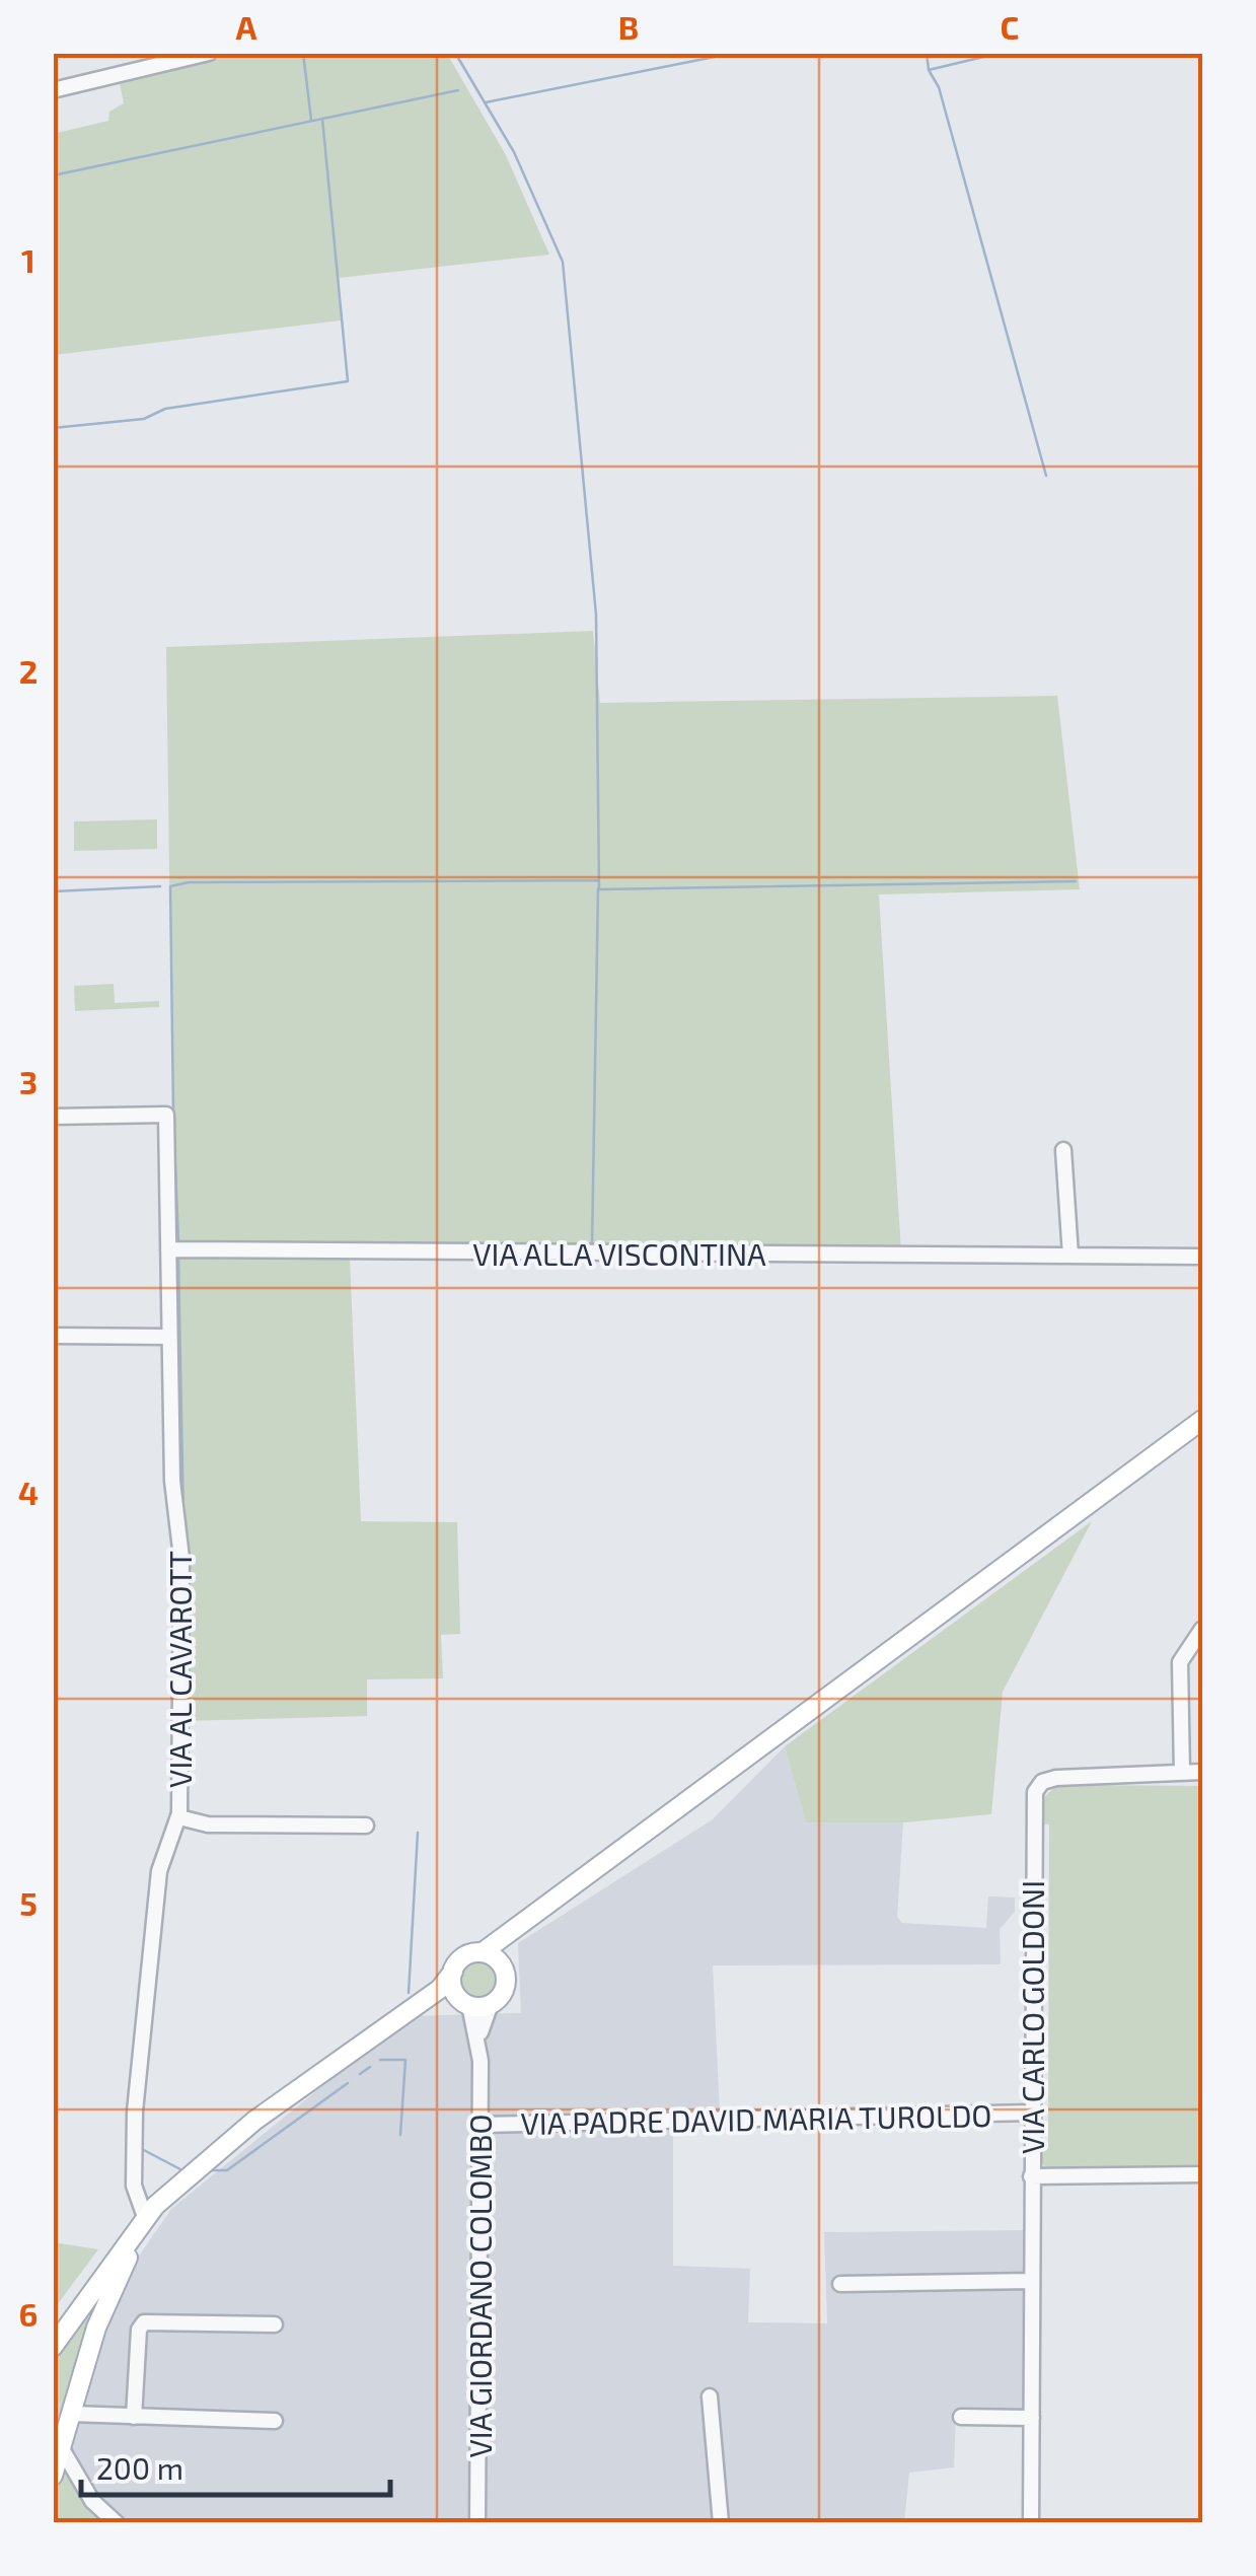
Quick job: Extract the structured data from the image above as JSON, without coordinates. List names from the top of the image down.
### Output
{
  "streets": {
    "street": [
      "VIA ALLA VISCONTINA",
      "VIA AL CAVAROTT",
      "VIA CARLO GOLDONI",
      "VIA PADRE DAVID MARIA TUROLDO",
      "VIA GIORDANO COLOMBO"
    ]
  },
  "crossings": [
    ["VIA ALLA VISCONTINA", "VIA AL CAVAROTT"],
    ["VIA CARLO GOLDONI", "VIA PADRE DAVID MARIA TUROLDO"],
    ["VIA PADRE DAVID MARIA TUROLDO", "VIA GIORDANO COLOMBO"]
  ],
  "scale_bar": "200 m",
  "grid": {
    "columns": ["A", "B", "C"],
    "rows": [
      "1",
      "2",
      "3",
      "4",
      "5",
      "6"
    ]
  }
}
